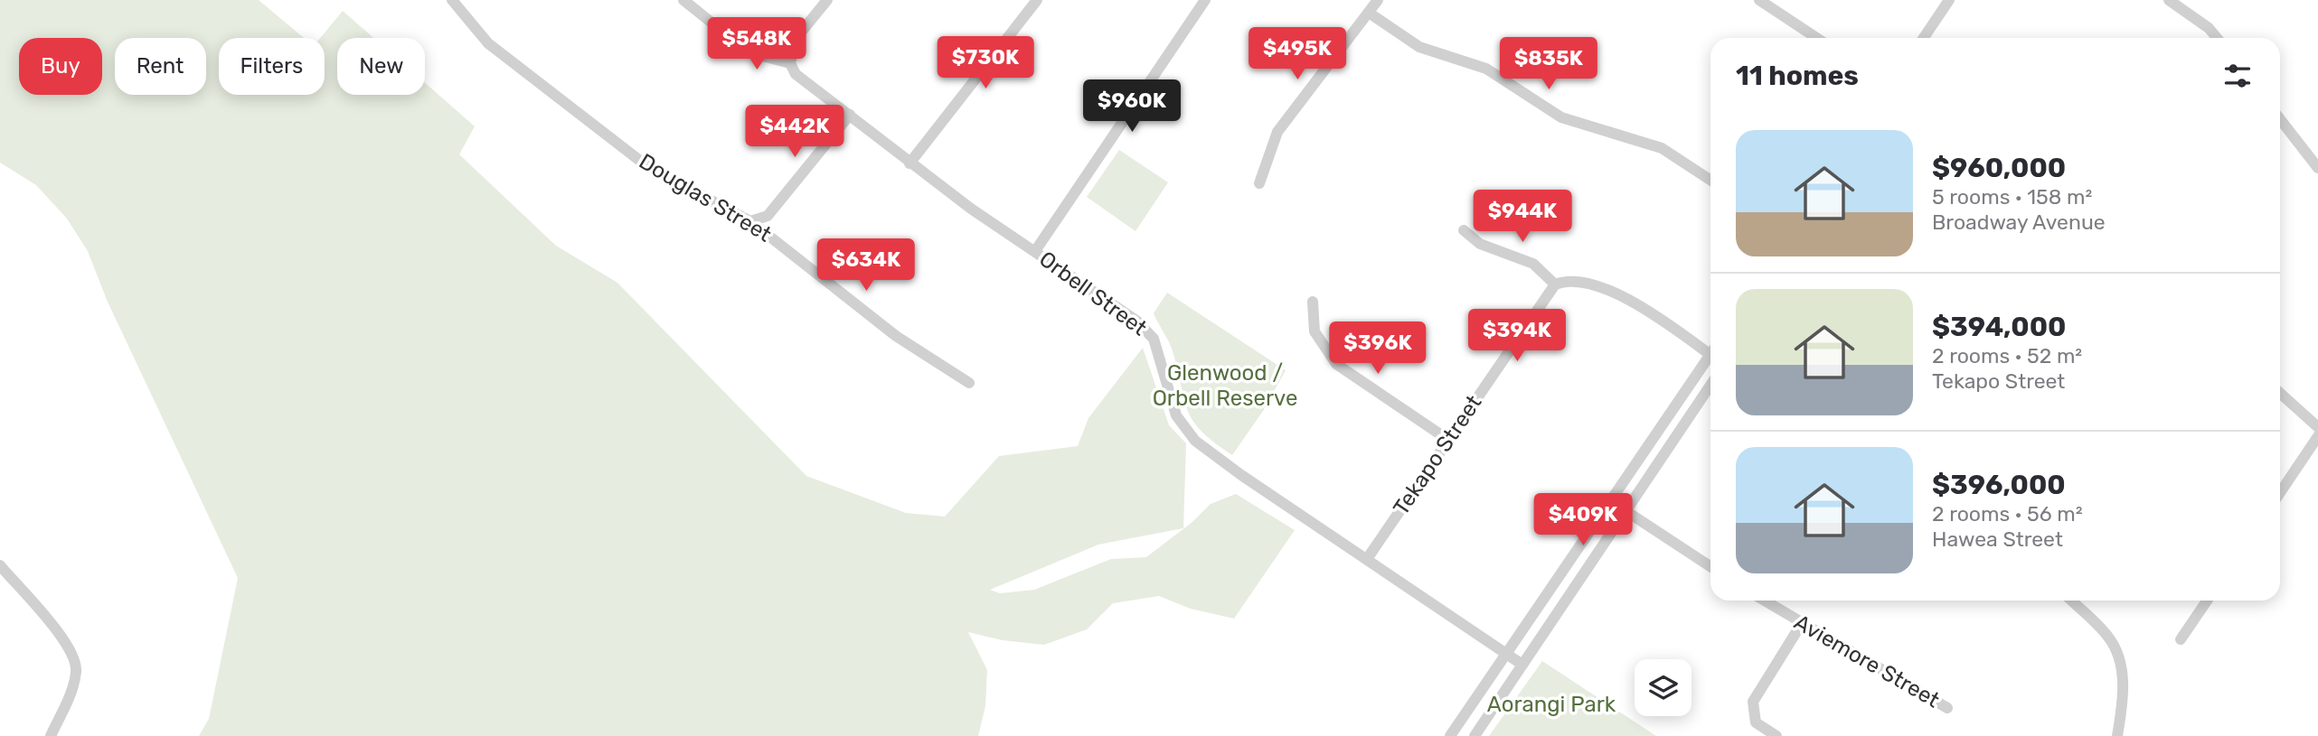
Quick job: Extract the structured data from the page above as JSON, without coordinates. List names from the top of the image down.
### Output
{
  "streets": {
    "street": [
      "Douglas Street",
      "Orbell Street",
      "Tekapo Street",
      "Aviemore Street"
    ]
  },
  "crossings": [
    ["Orbell Street", "Tekapo Street"]
  ],
  "parks": ["Glenwood / Orbell Reserve", "Aorangi Park"],
  "page": {
    "price": [
      "$548K",
      "$495K",
      "$730K",
      "$835K",
      "$960K",
      "$442K",
      "$944K",
      "$634K",
      "$394K",
      "$396K",
      "$409K"
    ],
    "chip": [
      "Buy",
      "Rent",
      "Filters",
      "New"
    ],
    "heading": "11 homes",
    "list": [
      {
        "name": "$960,000",
        "note": "5 rooms · 158 m² · Broadway Avenue"
      },
      {
        "name": "$394,000",
        "note": "2 rooms · 52 m² · Tekapo Street"
      },
      {
        "name": "$396,000",
        "note": "2 rooms · 56 m² · Hawea Street"
      }
    ]
  }
}
